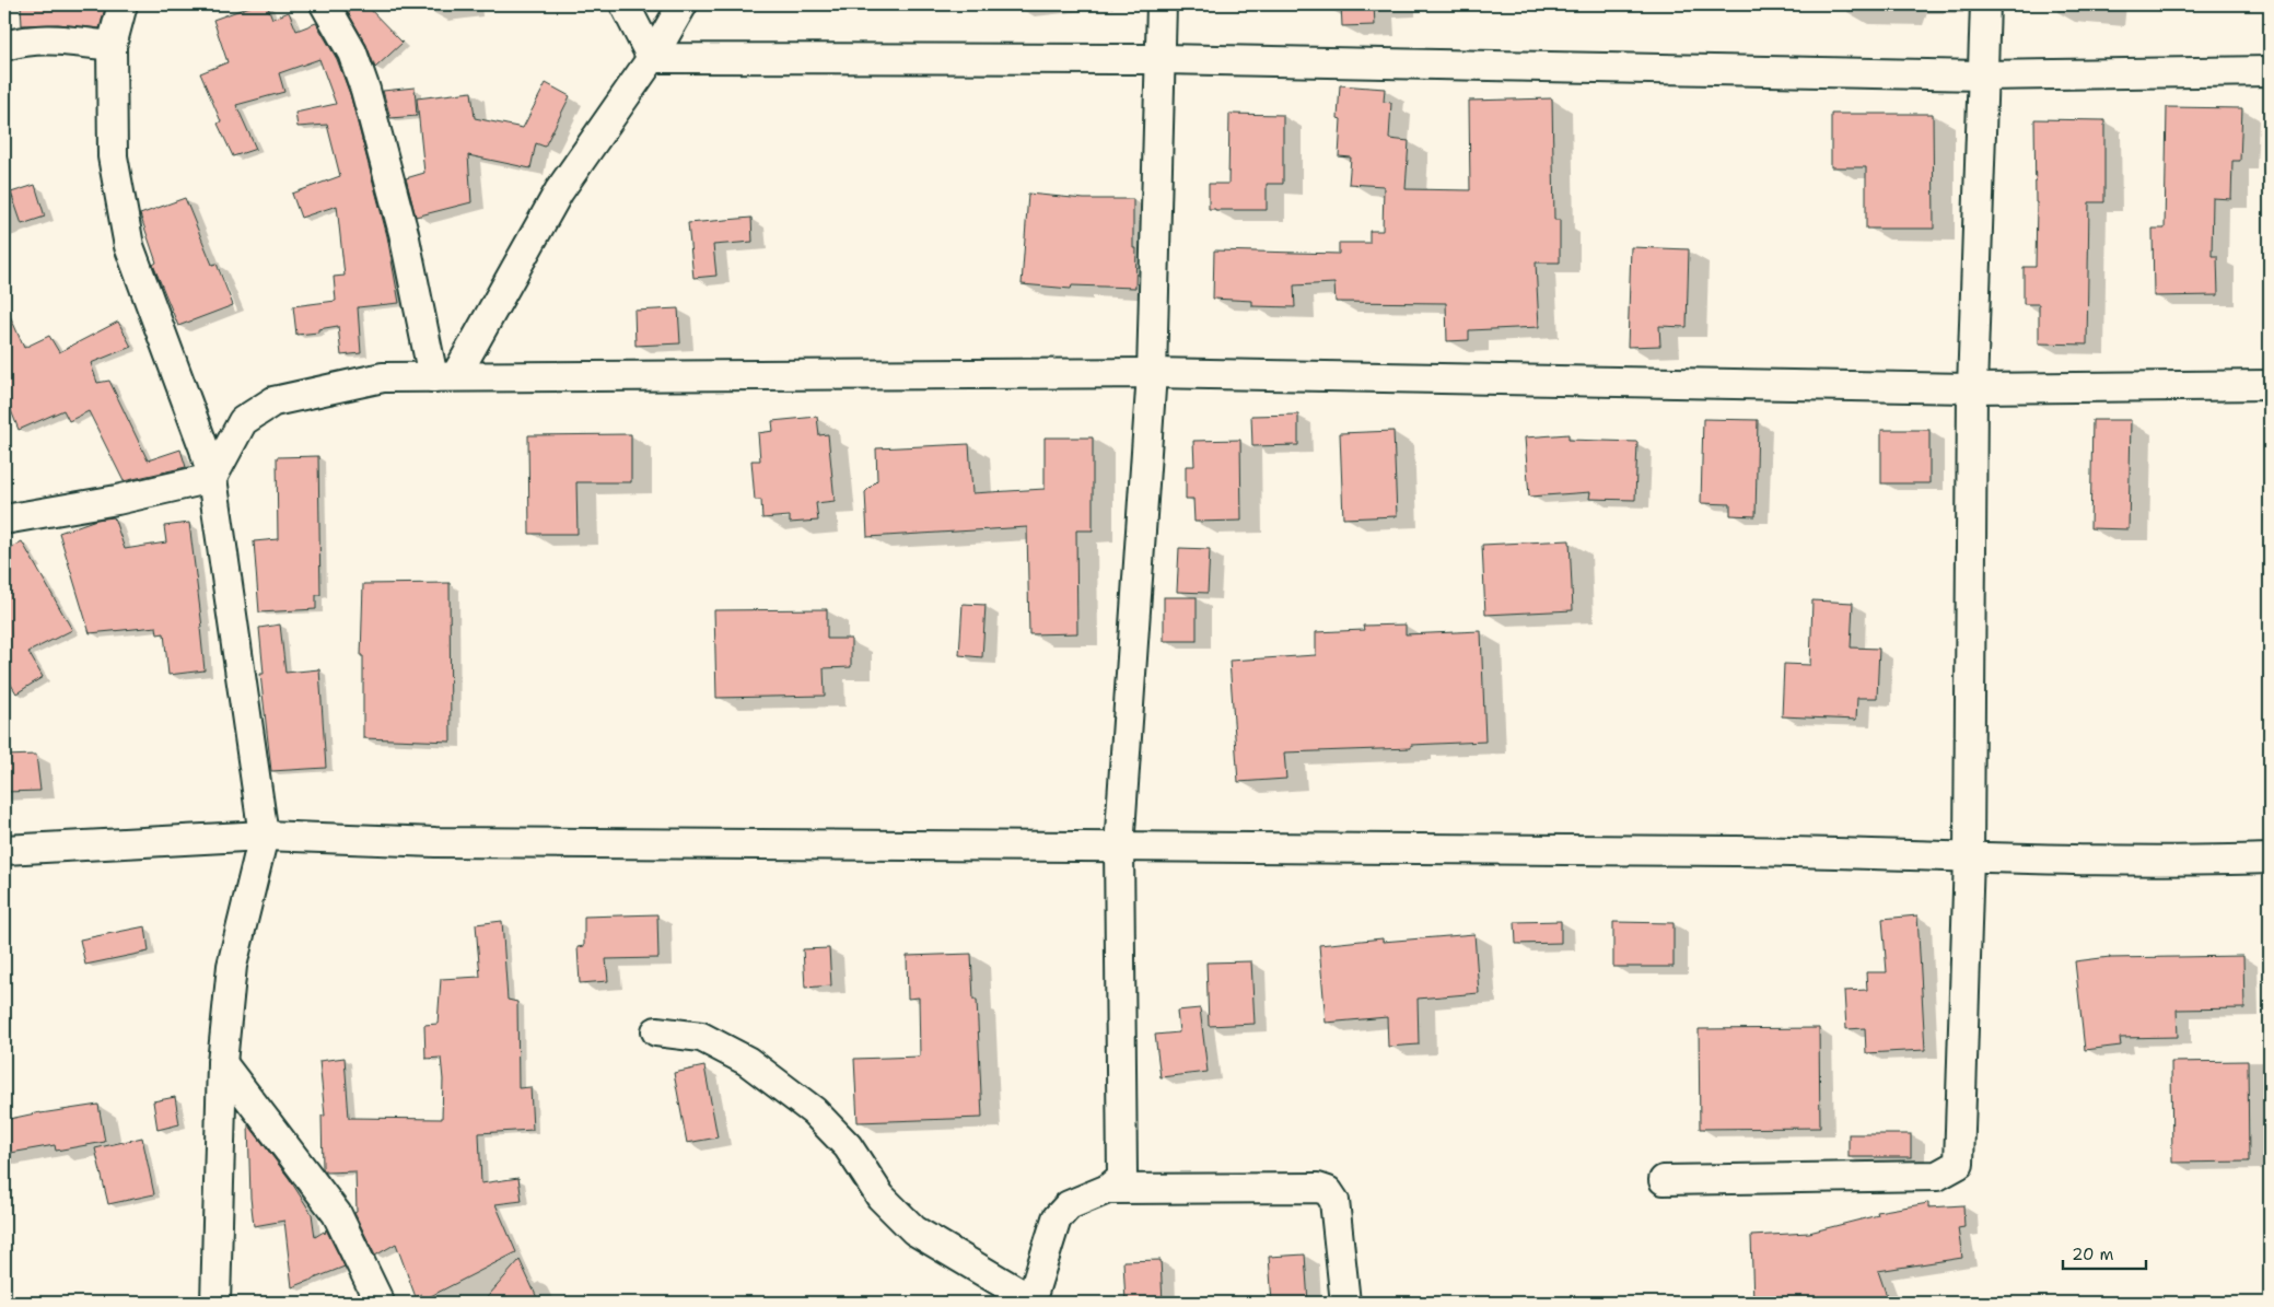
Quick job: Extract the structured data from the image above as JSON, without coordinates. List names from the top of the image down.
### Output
{
  "scale_bar": "20 m"
}
